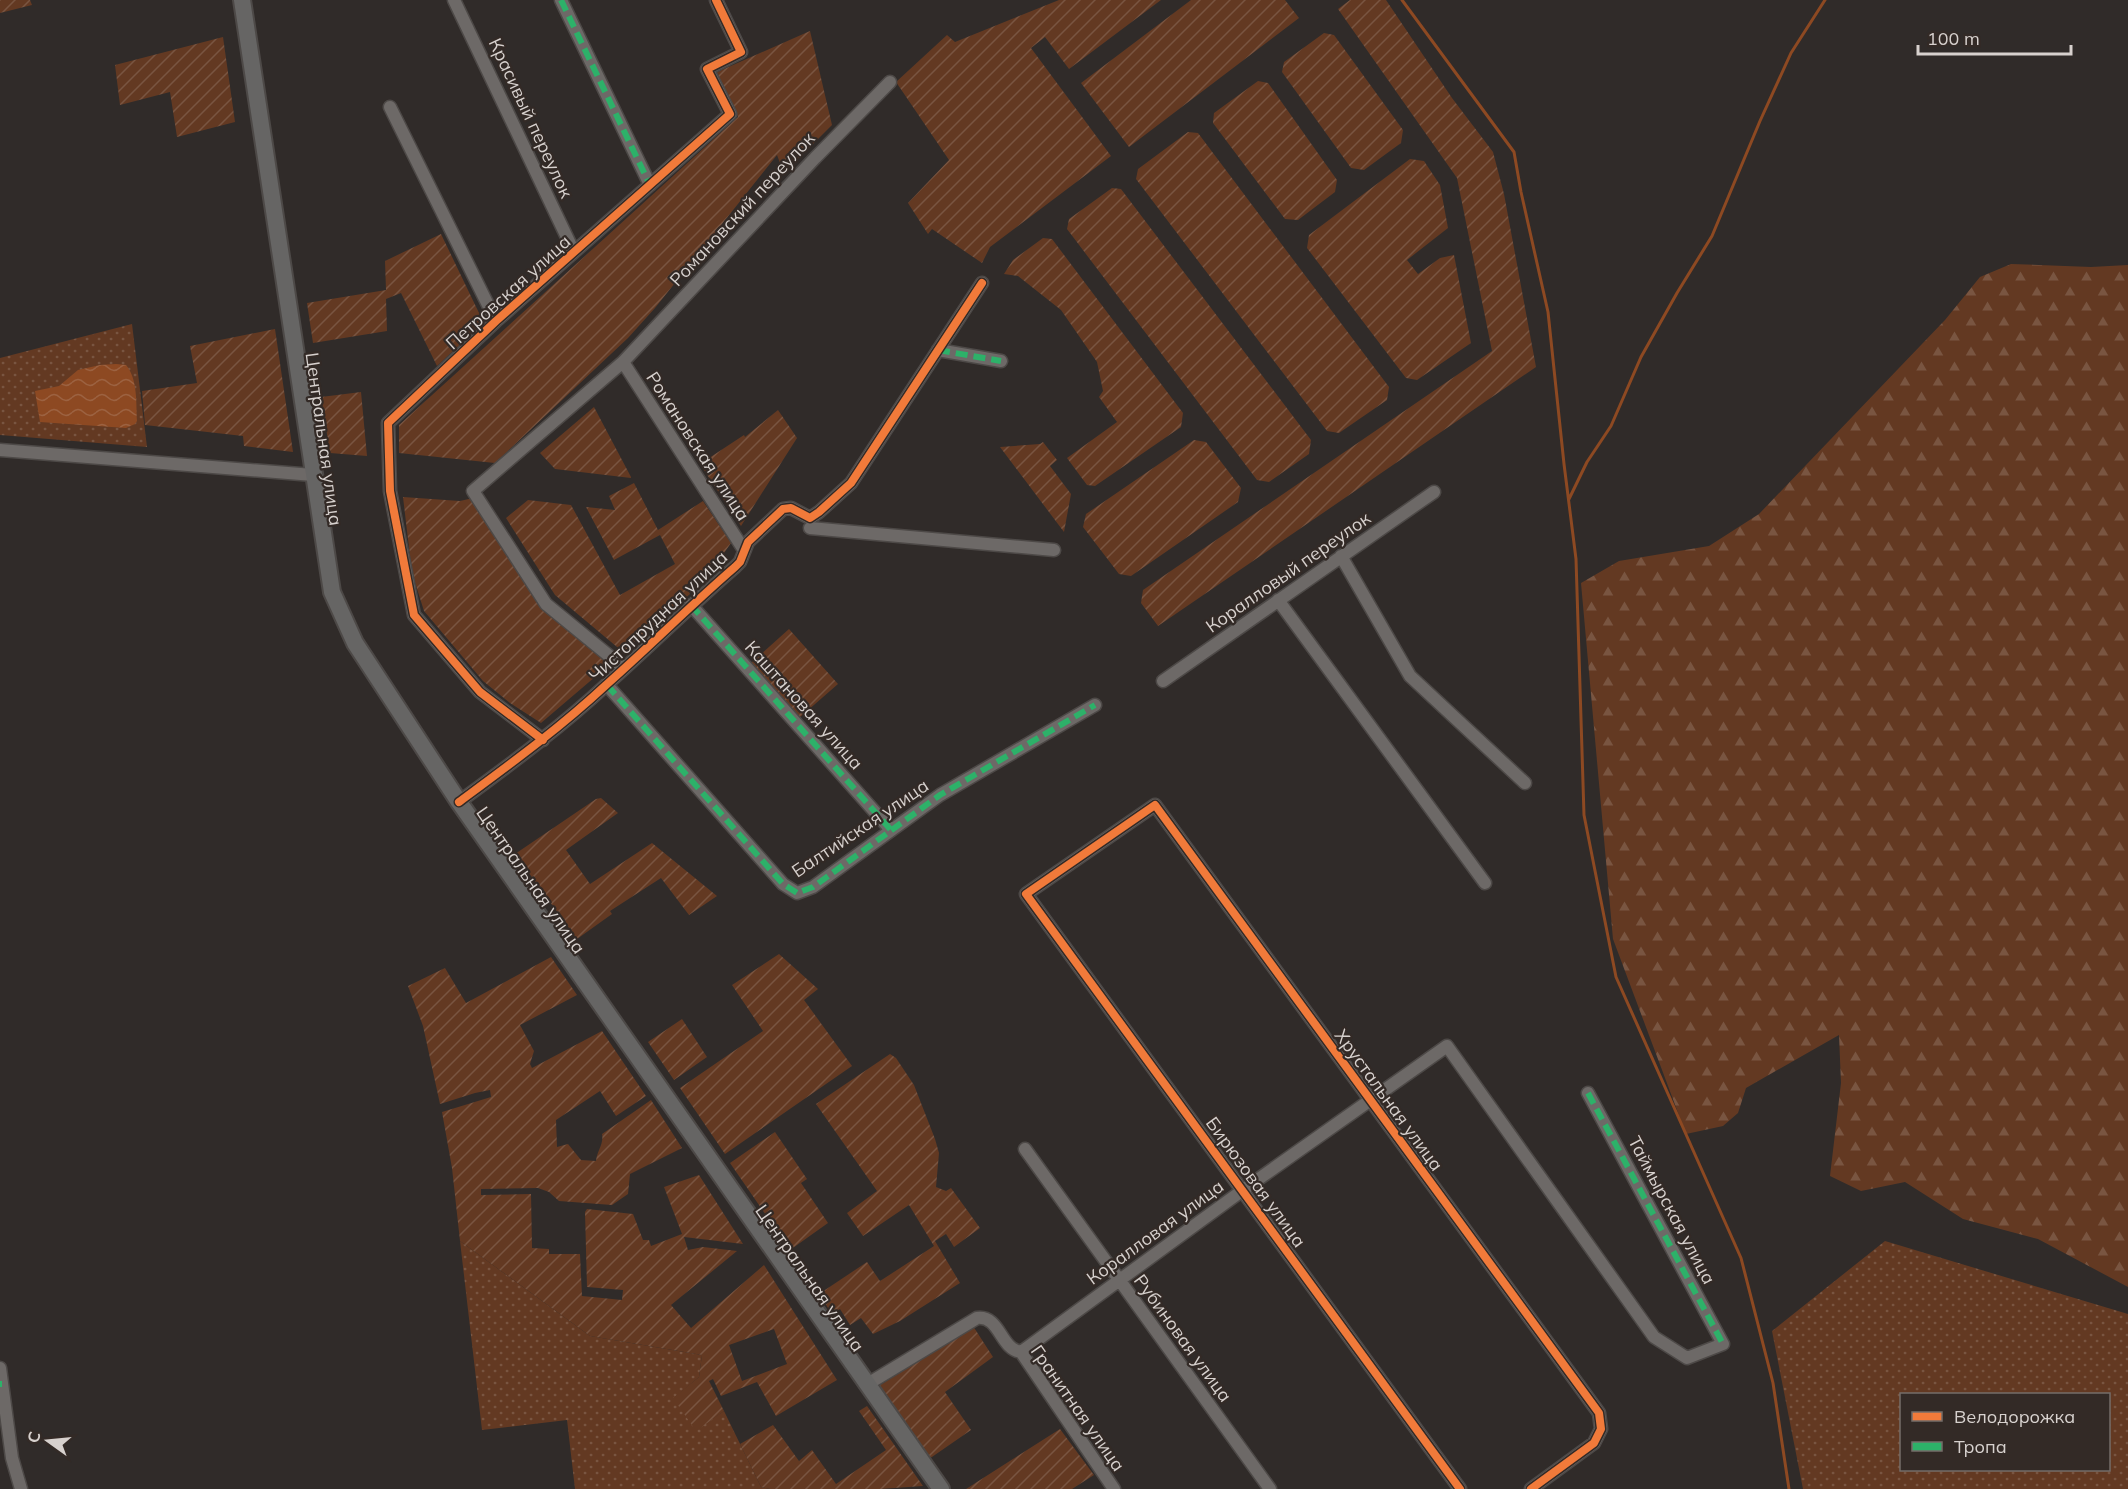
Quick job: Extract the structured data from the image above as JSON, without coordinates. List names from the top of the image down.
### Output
{
  "streets": {
    "main road": ["Центральная улица"],
    "street": [
      "Красивый переулок",
      "Романовский переулок",
      "Петровская улица",
      "Романовская улица",
      "Коралловый переулок",
      "Чистопрудная улица",
      "Каштановая улица",
      "Балтийская улица",
      "Хрустальная улица",
      "Бирюзовая улица",
      "Таймырская улица",
      "Коралловая улица",
      "Рубиновая улица",
      "Гранитная улица"
    ]
  },
  "crossings": [
    ["Красивый переулок", "Петровская улица"],
    ["Романовский переулок", "Романовская улица"],
    ["Петровская улица", "Чистопрудная улица"],
    ["Центральная улица", "Чистопрудная улица"],
    ["Центральная улица", "Гранитная улица"],
    ["Романовская улица", "Чистопрудная улица"],
    ["Чистопрудная улица", "Каштановая улица"],
    ["Чистопрудная улица", "Балтийская улица"],
    ["Каштановая улица", "Балтийская улица"],
    ["Хрустальная улица", "Бирюзовая улица"],
    ["Хрустальная улица", "Коралловая улица"],
    ["Бирюзовая улица", "Коралловая улица"],
    ["Таймырская улица", "Коралловая улица"],
    ["Коралловая улица", "Рубиновая улица"],
    ["Коралловая улица", "Гранитная улица"]
  ],
  "legend": ["Велодорожка", "Тропа"],
  "scale_bar": "100 m",
  "north": "left"
}
